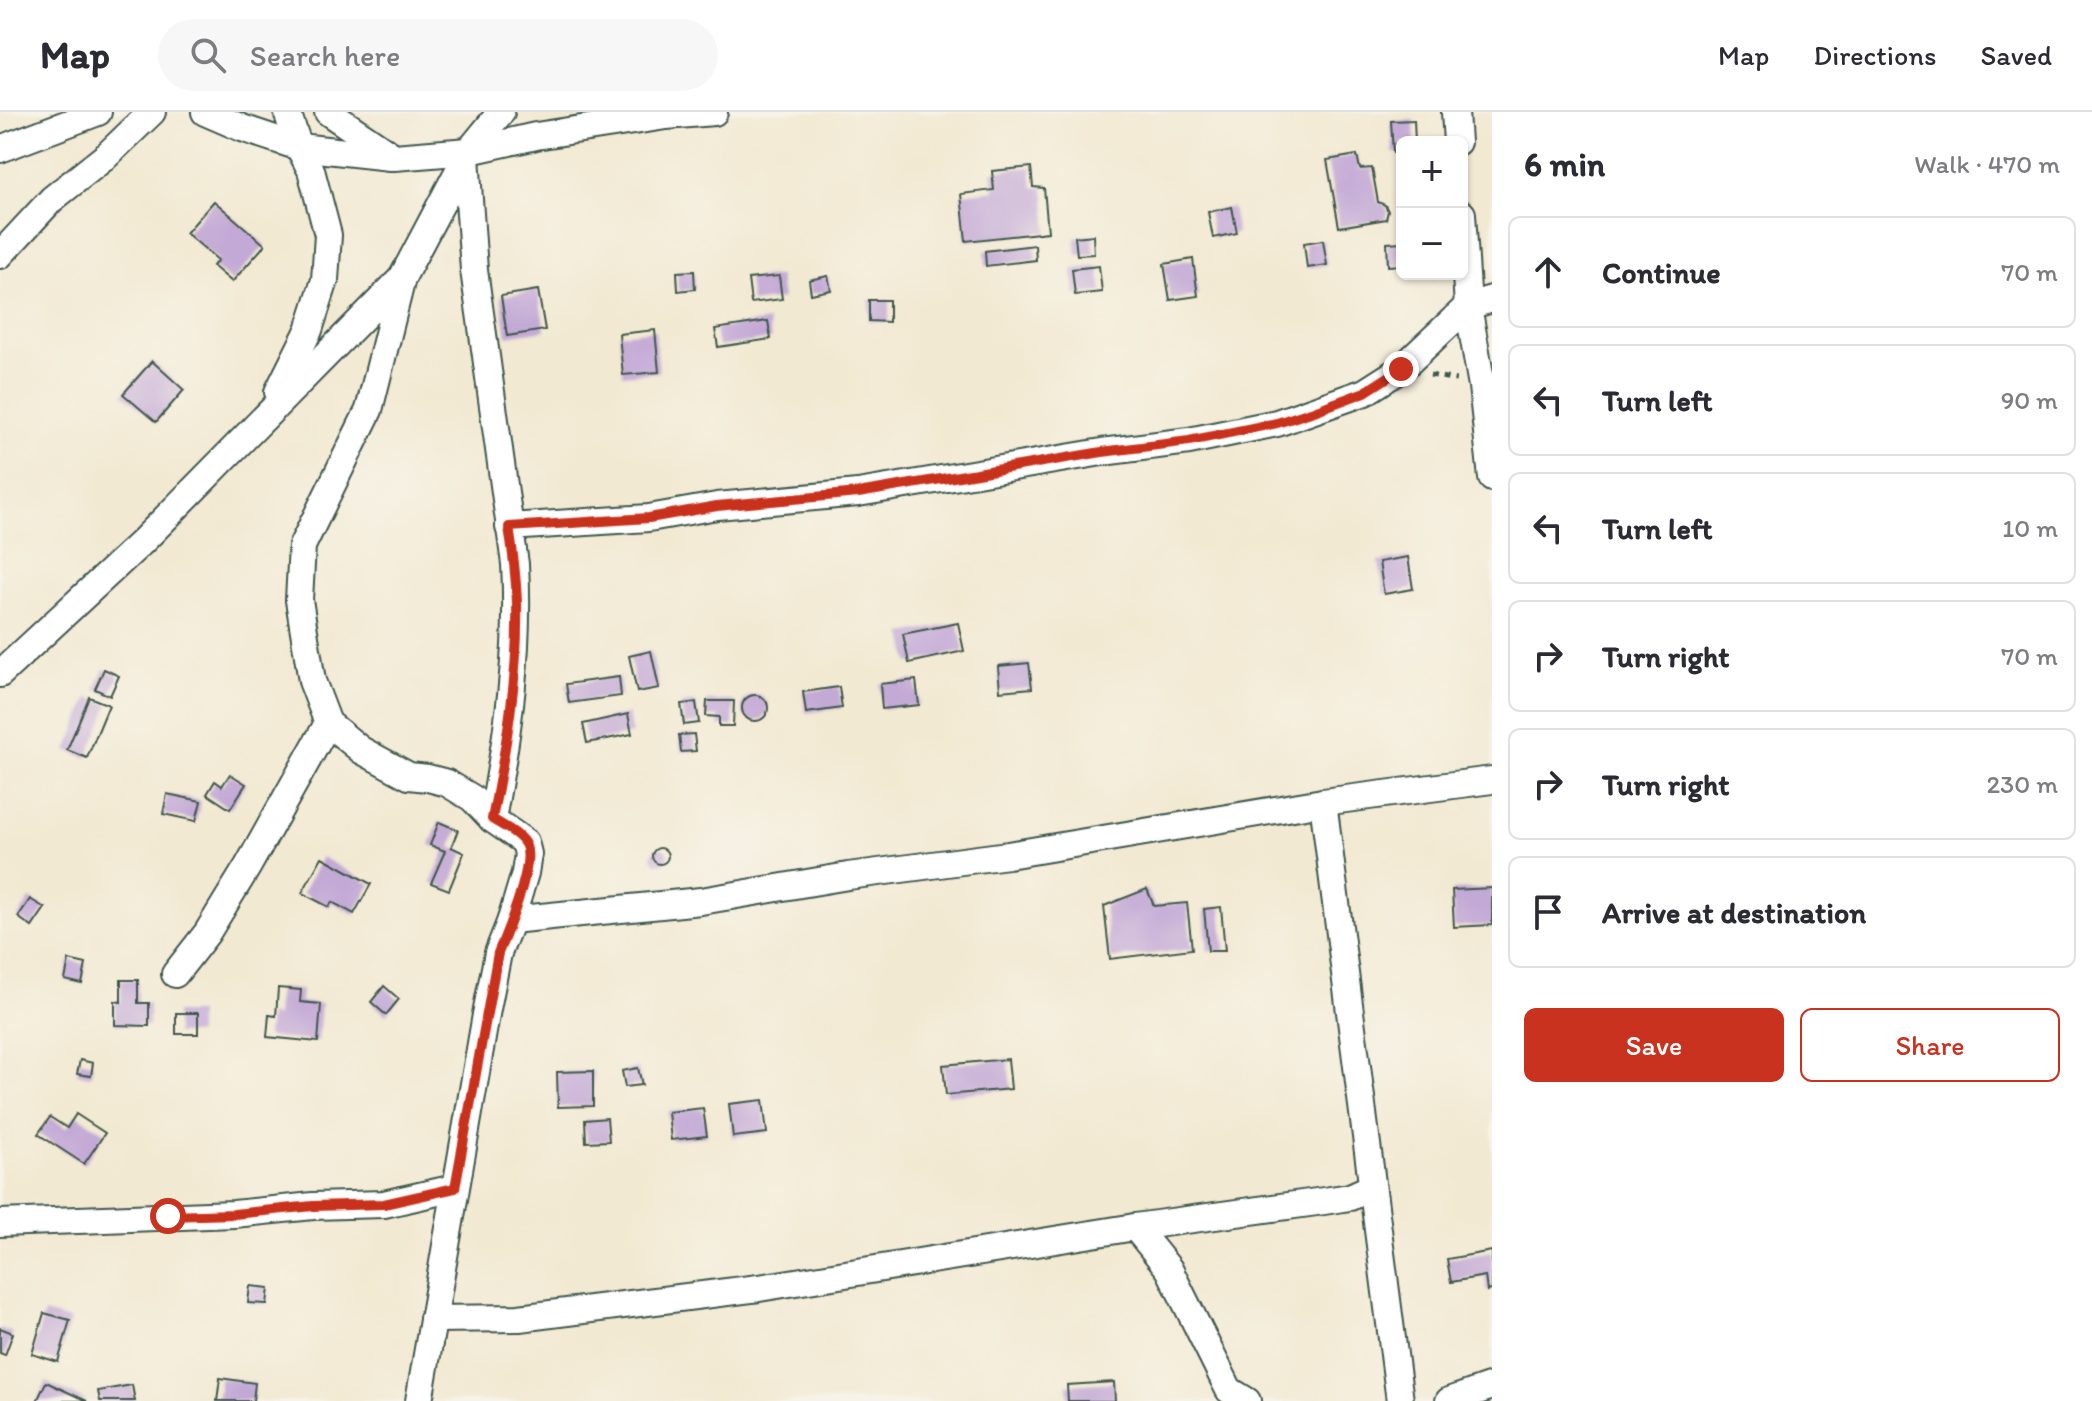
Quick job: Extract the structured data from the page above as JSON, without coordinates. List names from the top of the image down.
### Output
{
  "page": {
    "header": "Map",
    "search": "Search here",
    "nav": ["Map", "Directions", "Saved"],
    "heading": ["6 min", "Walk · 470 m"],
    "map_buttons": ["+", "−"],
    "list": [
      ["Continue", "70 m"],
      ["Turn left", "90 m"],
      ["Turn left", "10 m"],
      ["Turn right", "70 m"],
      ["Turn right", "230 m"],
      "Arrive at destination"
    ],
    "buttons": ["Save", "Share"]
  }
}
